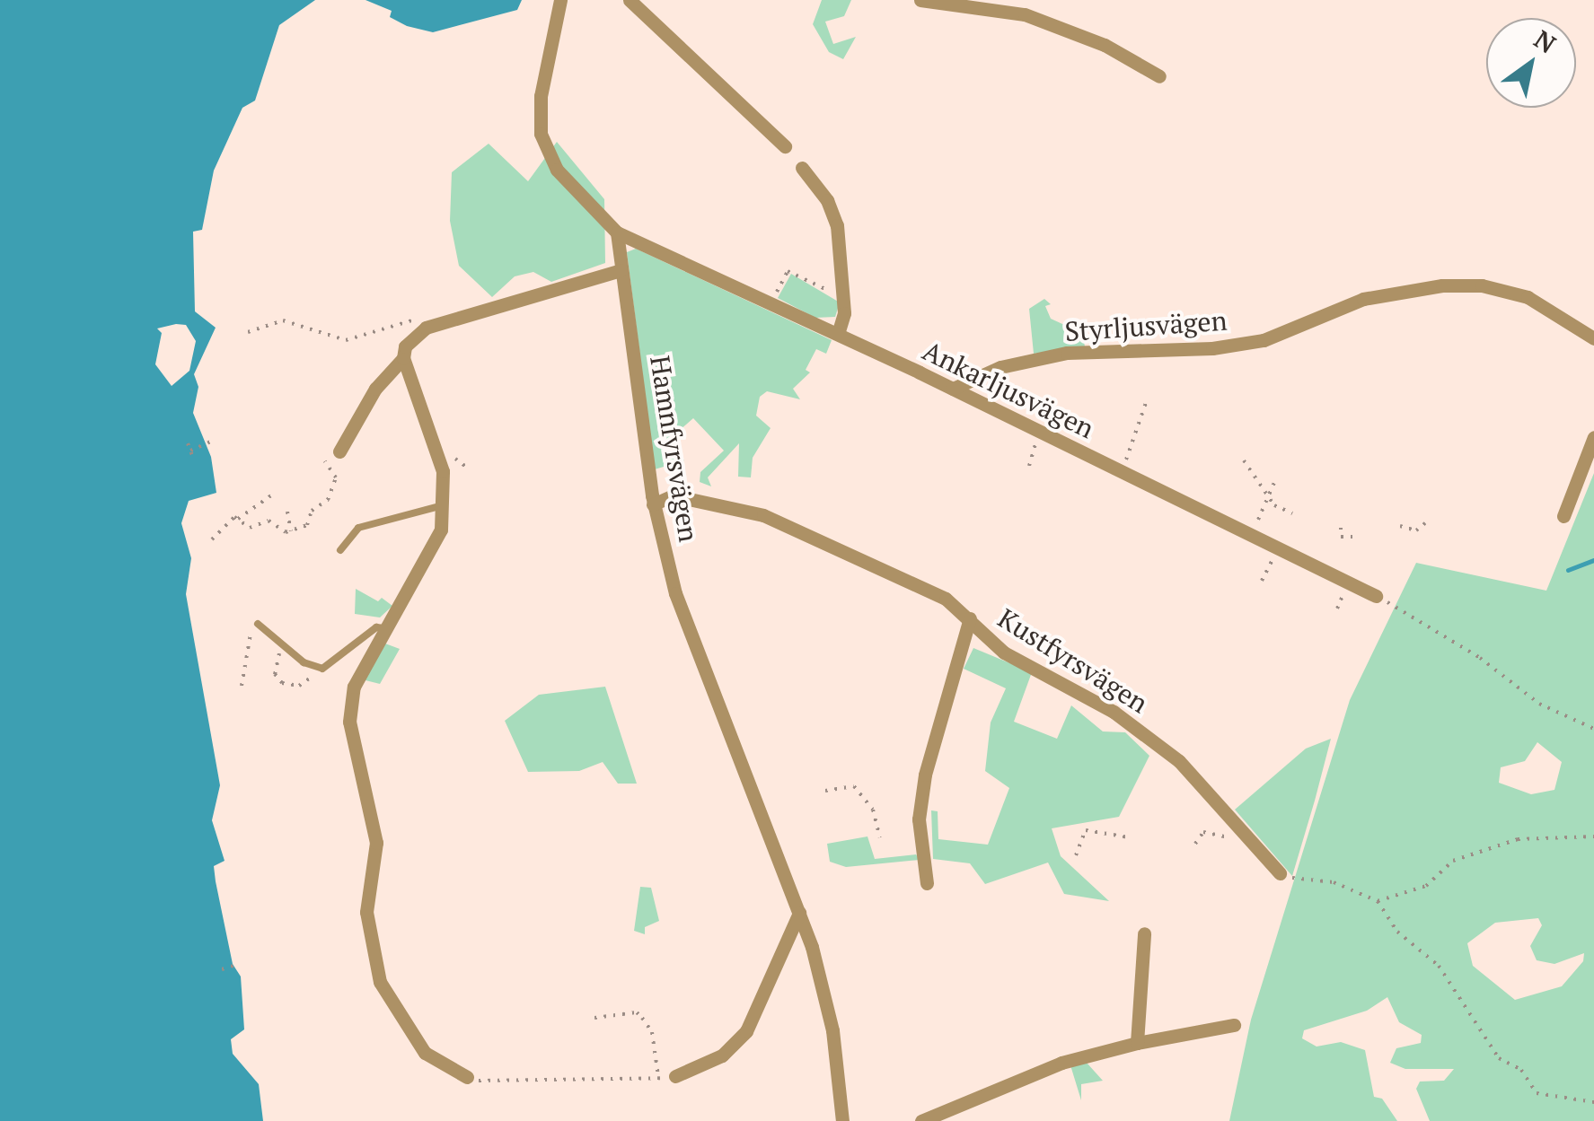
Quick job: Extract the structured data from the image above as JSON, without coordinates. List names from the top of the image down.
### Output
{
  "streets": {
    "street": [
      "Styrljusvägen",
      "Ankarljusvägen",
      "Hamnfyrsvägen",
      "Kustfyrsvägen"
    ]
  },
  "crossings": [
    ["Styrljusvägen", "Ankarljusvägen"],
    ["Ankarljusvägen", "Hamnfyrsvägen"],
    ["Hamnfyrsvägen", "Kustfyrsvägen"]
  ],
  "north": "top right"
}
